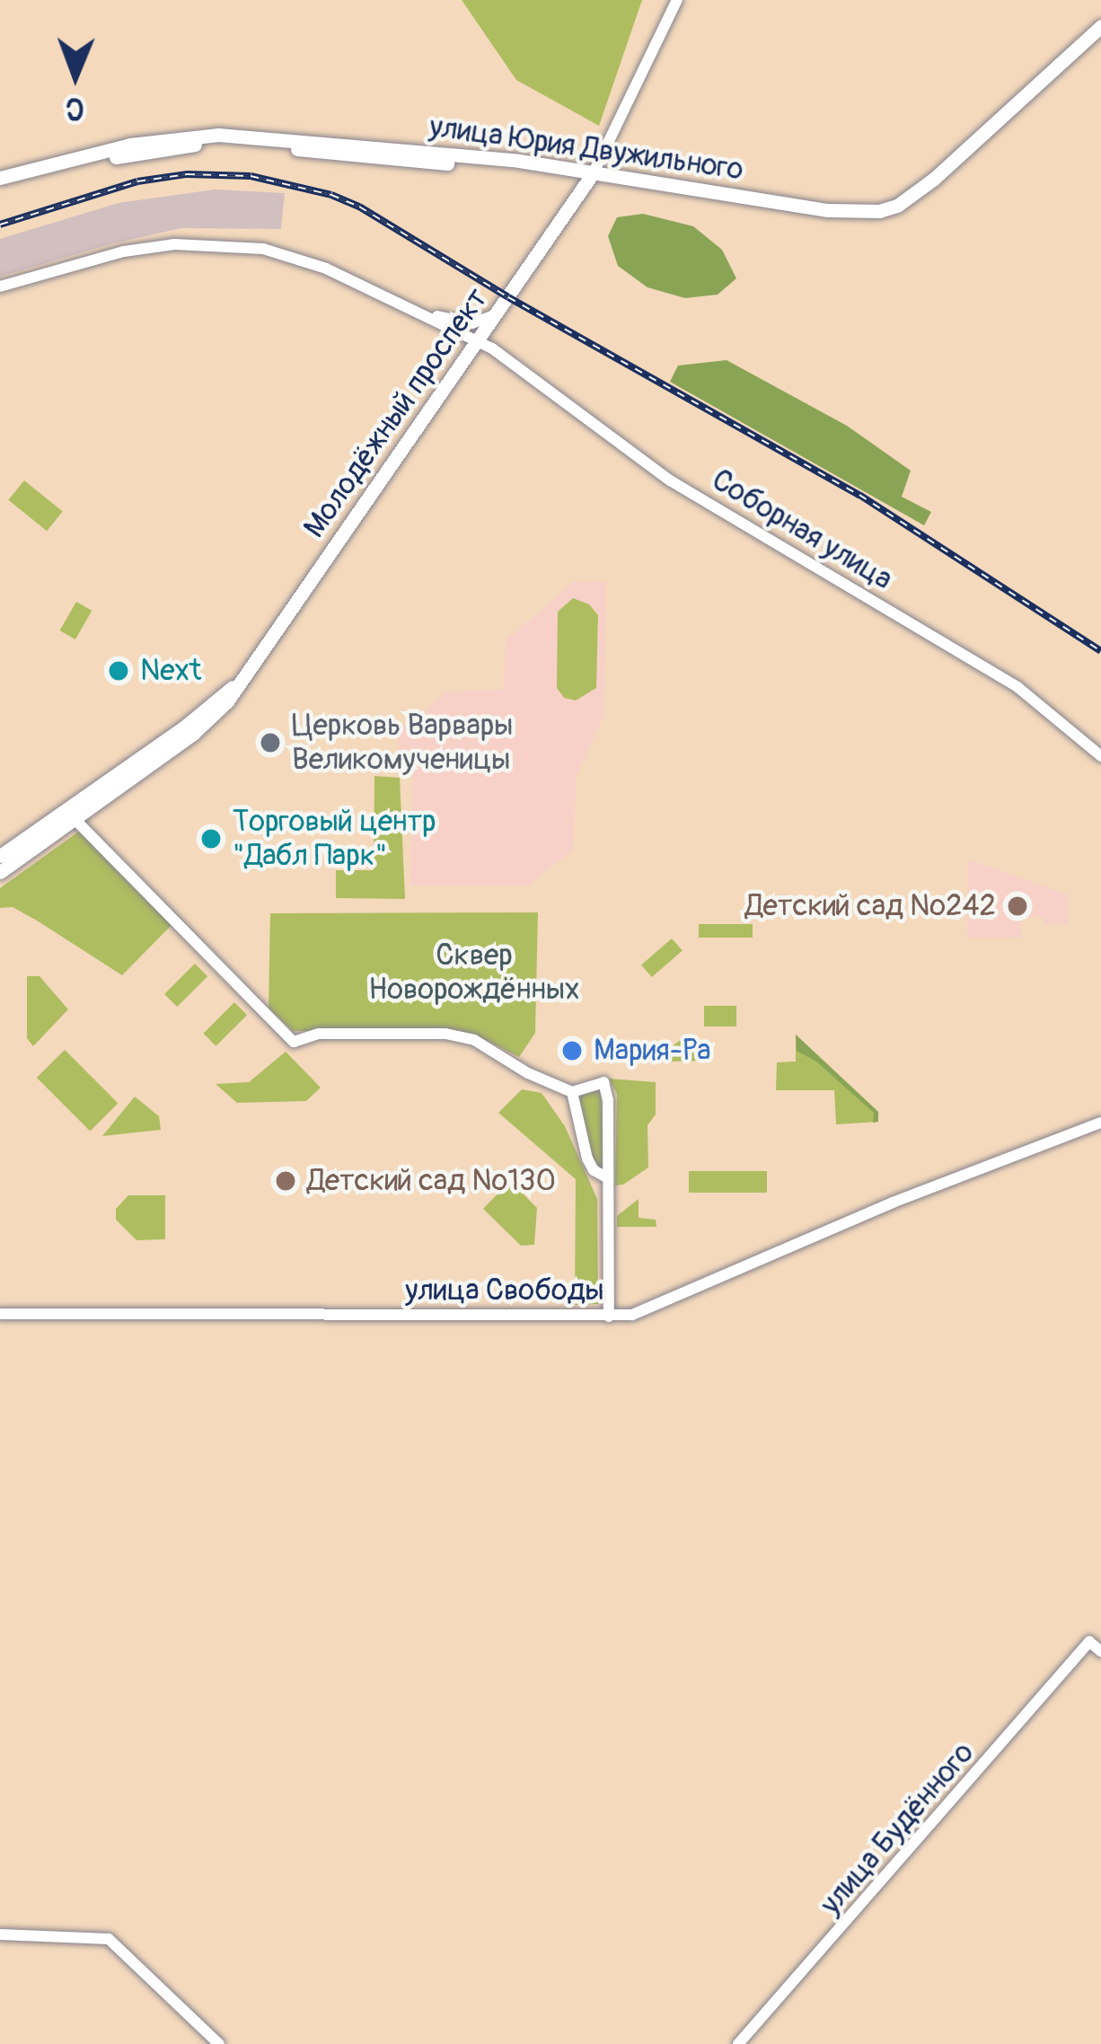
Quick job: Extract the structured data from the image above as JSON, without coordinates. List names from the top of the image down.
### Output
{
  "streets": {
    "main road": ["улица Юрия Двужильного", "Молодёжный проспект"],
    "street": ["Соборная улица", "улица Свободы", "улица Будённого"]
  },
  "crossings": [
    ["улица Юрия Двужильного", "Молодёжный проспект"],
    ["Молодёжный проспект", "Соборная улица"]
  ],
  "parks": ["Сквер Новорождённых"],
  "places": [
    "Next",
    "Церковь Варвары Великомученицы",
    "Торговый центр \"Дабл Парк\"",
    "Детский сад №242",
    "Мария-Ра",
    "Детский сад №130"
  ],
  "north": "bottom"
}
